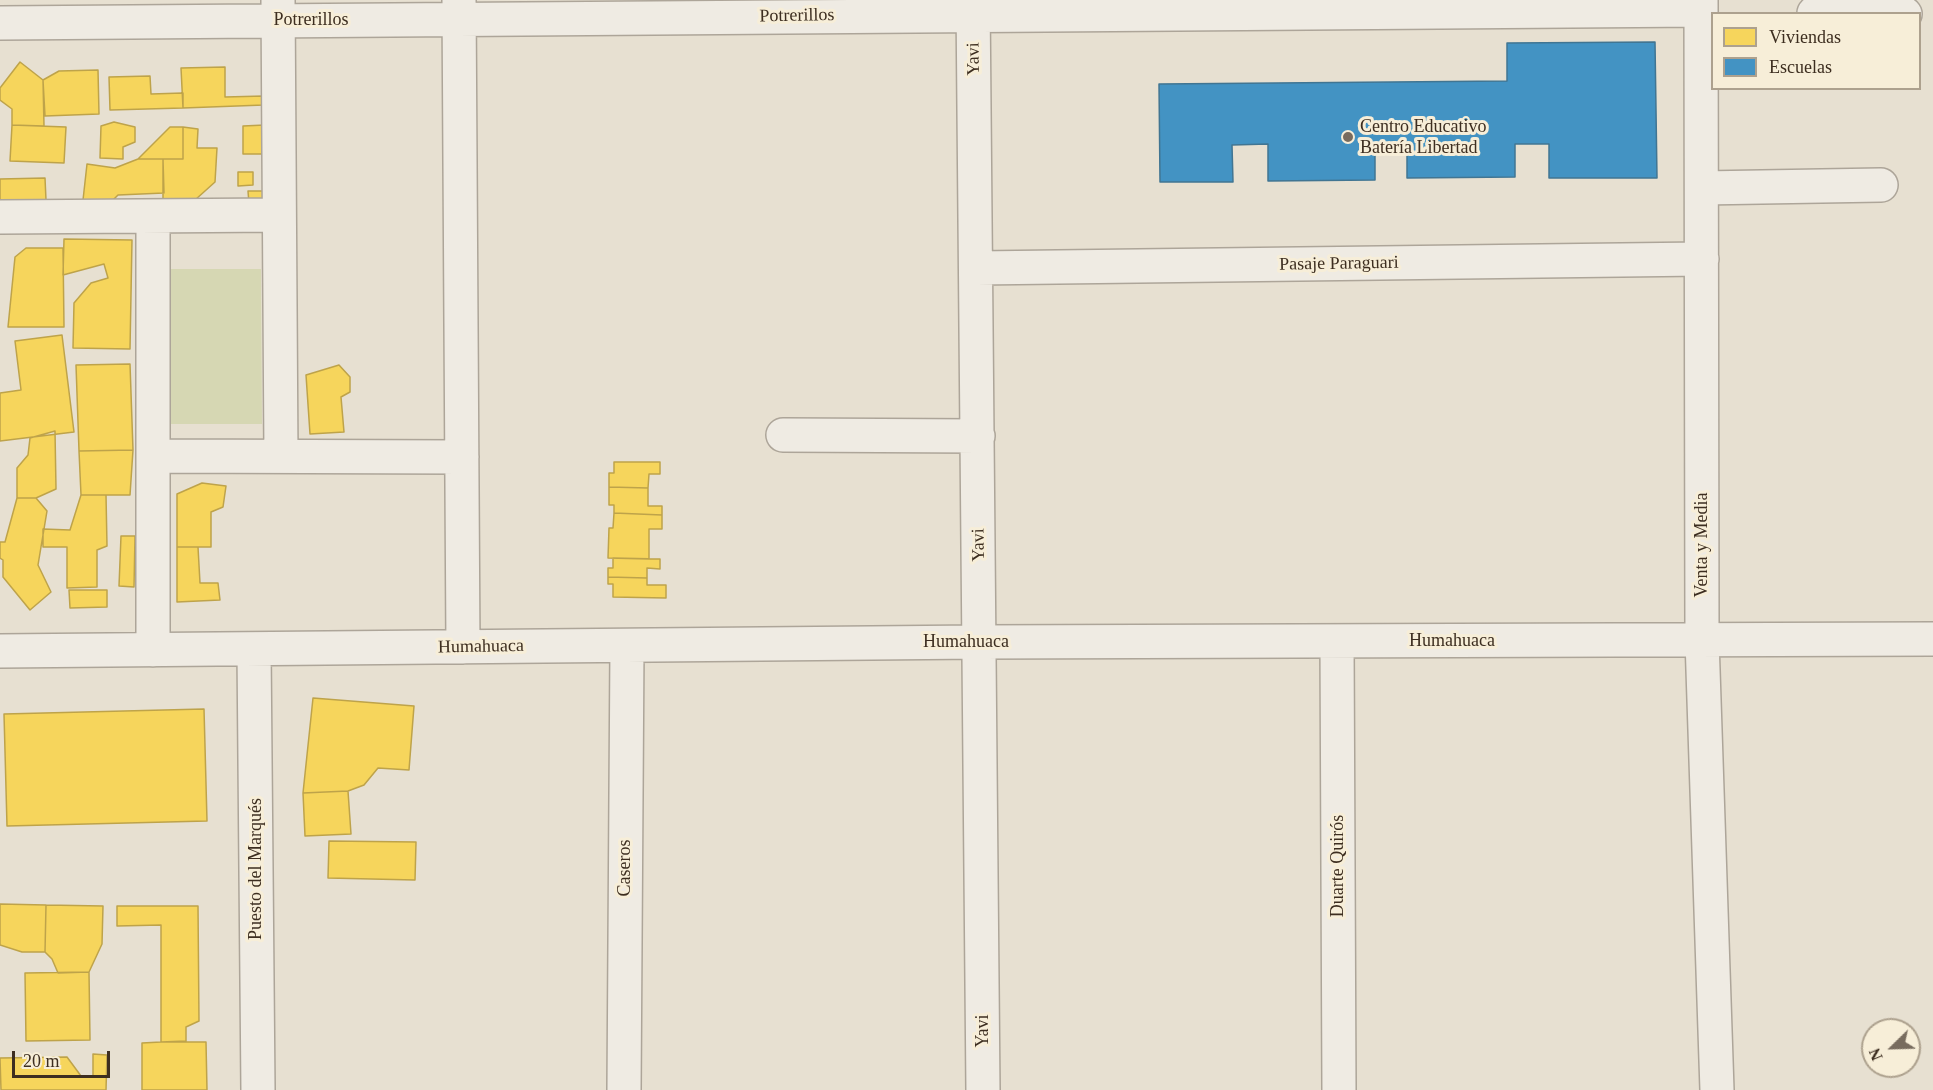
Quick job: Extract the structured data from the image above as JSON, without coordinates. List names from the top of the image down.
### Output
{
  "streets": {
    "street": [
      "Potrerillos",
      "Yavi",
      "Pasaje Paraguari",
      "Venta y Media",
      "Humahuaca",
      "Duarte Quirós",
      "Caseros",
      "Puesto del Marqués"
    ]
  },
  "crossings": [
    ["Potrerillos", "Yavi"],
    ["Potrerillos", "Venta y Media"],
    ["Yavi", "Pasaje Paraguari"],
    ["Yavi", "Humahuaca"],
    ["Pasaje Paraguari", "Venta y Media"],
    ["Venta y Media", "Humahuaca"],
    ["Humahuaca", "Duarte Quirós"],
    ["Humahuaca", "Caseros"],
    ["Humahuaca", "Puesto del Marqués"]
  ],
  "places": ["Centro Educativo Batería Libertad"],
  "legend": ["Viviendas", "Escuelas"],
  "scale_bar": "20 m",
  "north": "bottom left"
}
